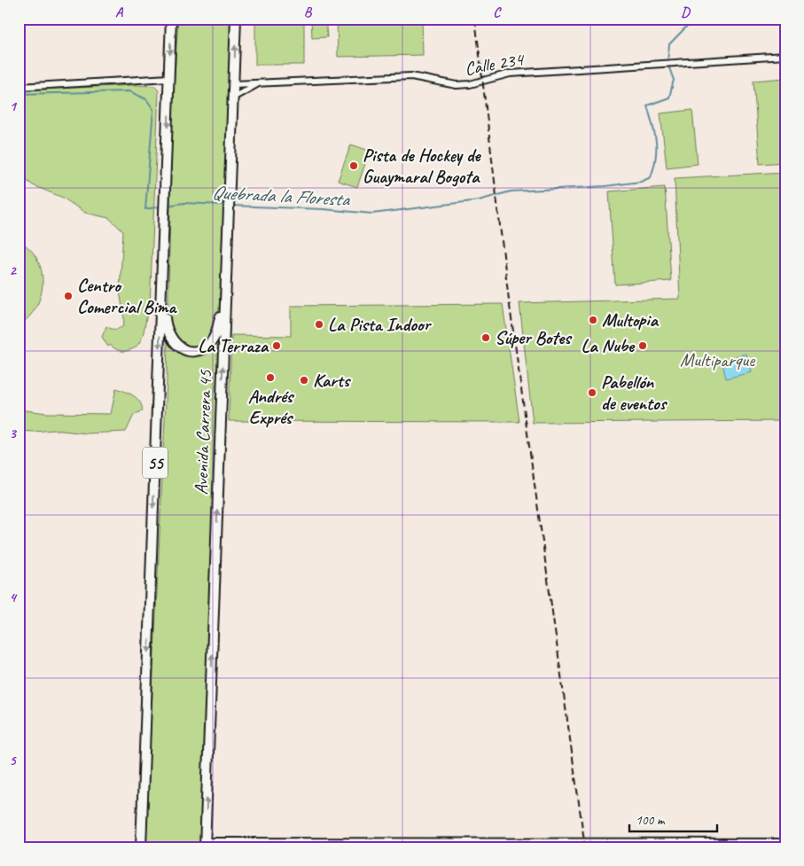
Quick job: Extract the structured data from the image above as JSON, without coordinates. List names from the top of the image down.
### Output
{
  "streets": {
    "highway": ["Avenida Carrera 45", "55"],
    "street": ["Calle 234"]
  },
  "crossings": [
    ["Calle 234", "Avenida Carrera 45"]
  ],
  "water": ["Quebrada la Floresta"],
  "parks": ["Multiparque"],
  "places": [
    "Pista de Hockey de Guaymaral Bogota",
    "Centro Comercial Bima",
    "Multopia",
    "La Pista Indoor",
    "Súper Botes",
    "La Terraza",
    "La Nube",
    "Andrés Exprés",
    "Karts",
    "Pabellón de eventos"
  ],
  "scale_bar": "100 m",
  "grid": {
    "columns": [
      "A",
      "B",
      "C",
      "D"
    ],
    "rows": [
      "1",
      "2",
      "3",
      "4",
      "5"
    ]
  }
}
